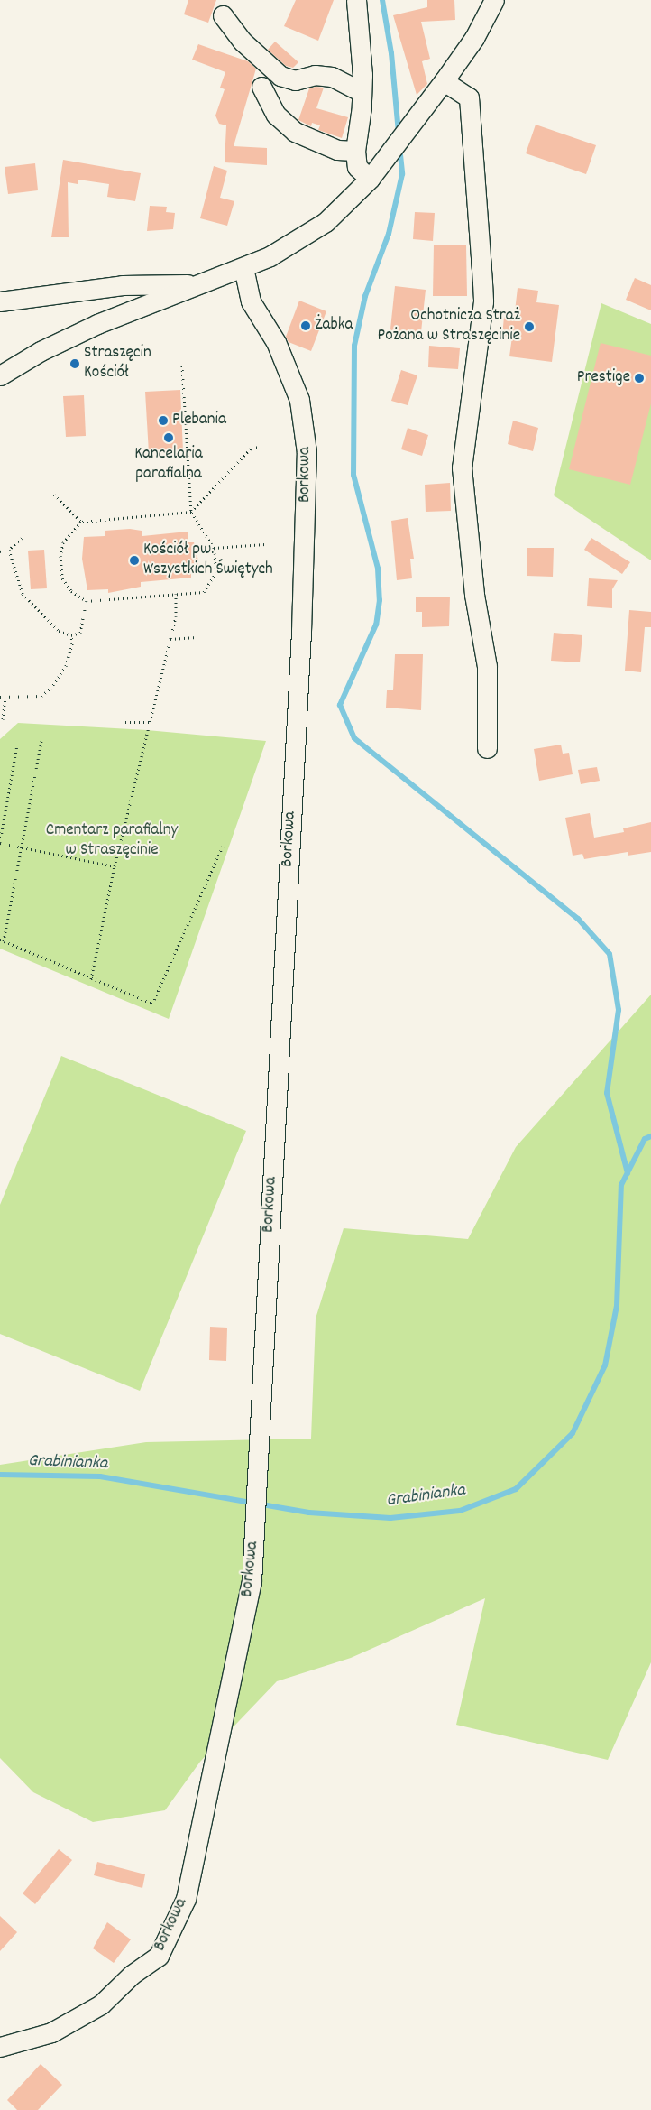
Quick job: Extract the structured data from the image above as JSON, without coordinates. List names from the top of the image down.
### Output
{
  "streets": {
    "street": ["Borkowa"]
  },
  "water": ["Grabinianka"],
  "parks": ["Cmentarz parafialny w Straszęcinie"],
  "places": [
    "Żabka",
    "Ochotnicza Straż Pożana w Straszęcinie",
    "Straszęcin Kościół",
    "Prestige",
    "Plebania",
    "Kancelaria parafialna",
    "Kościół pw. Wszystkich Świętych"
  ]
}
